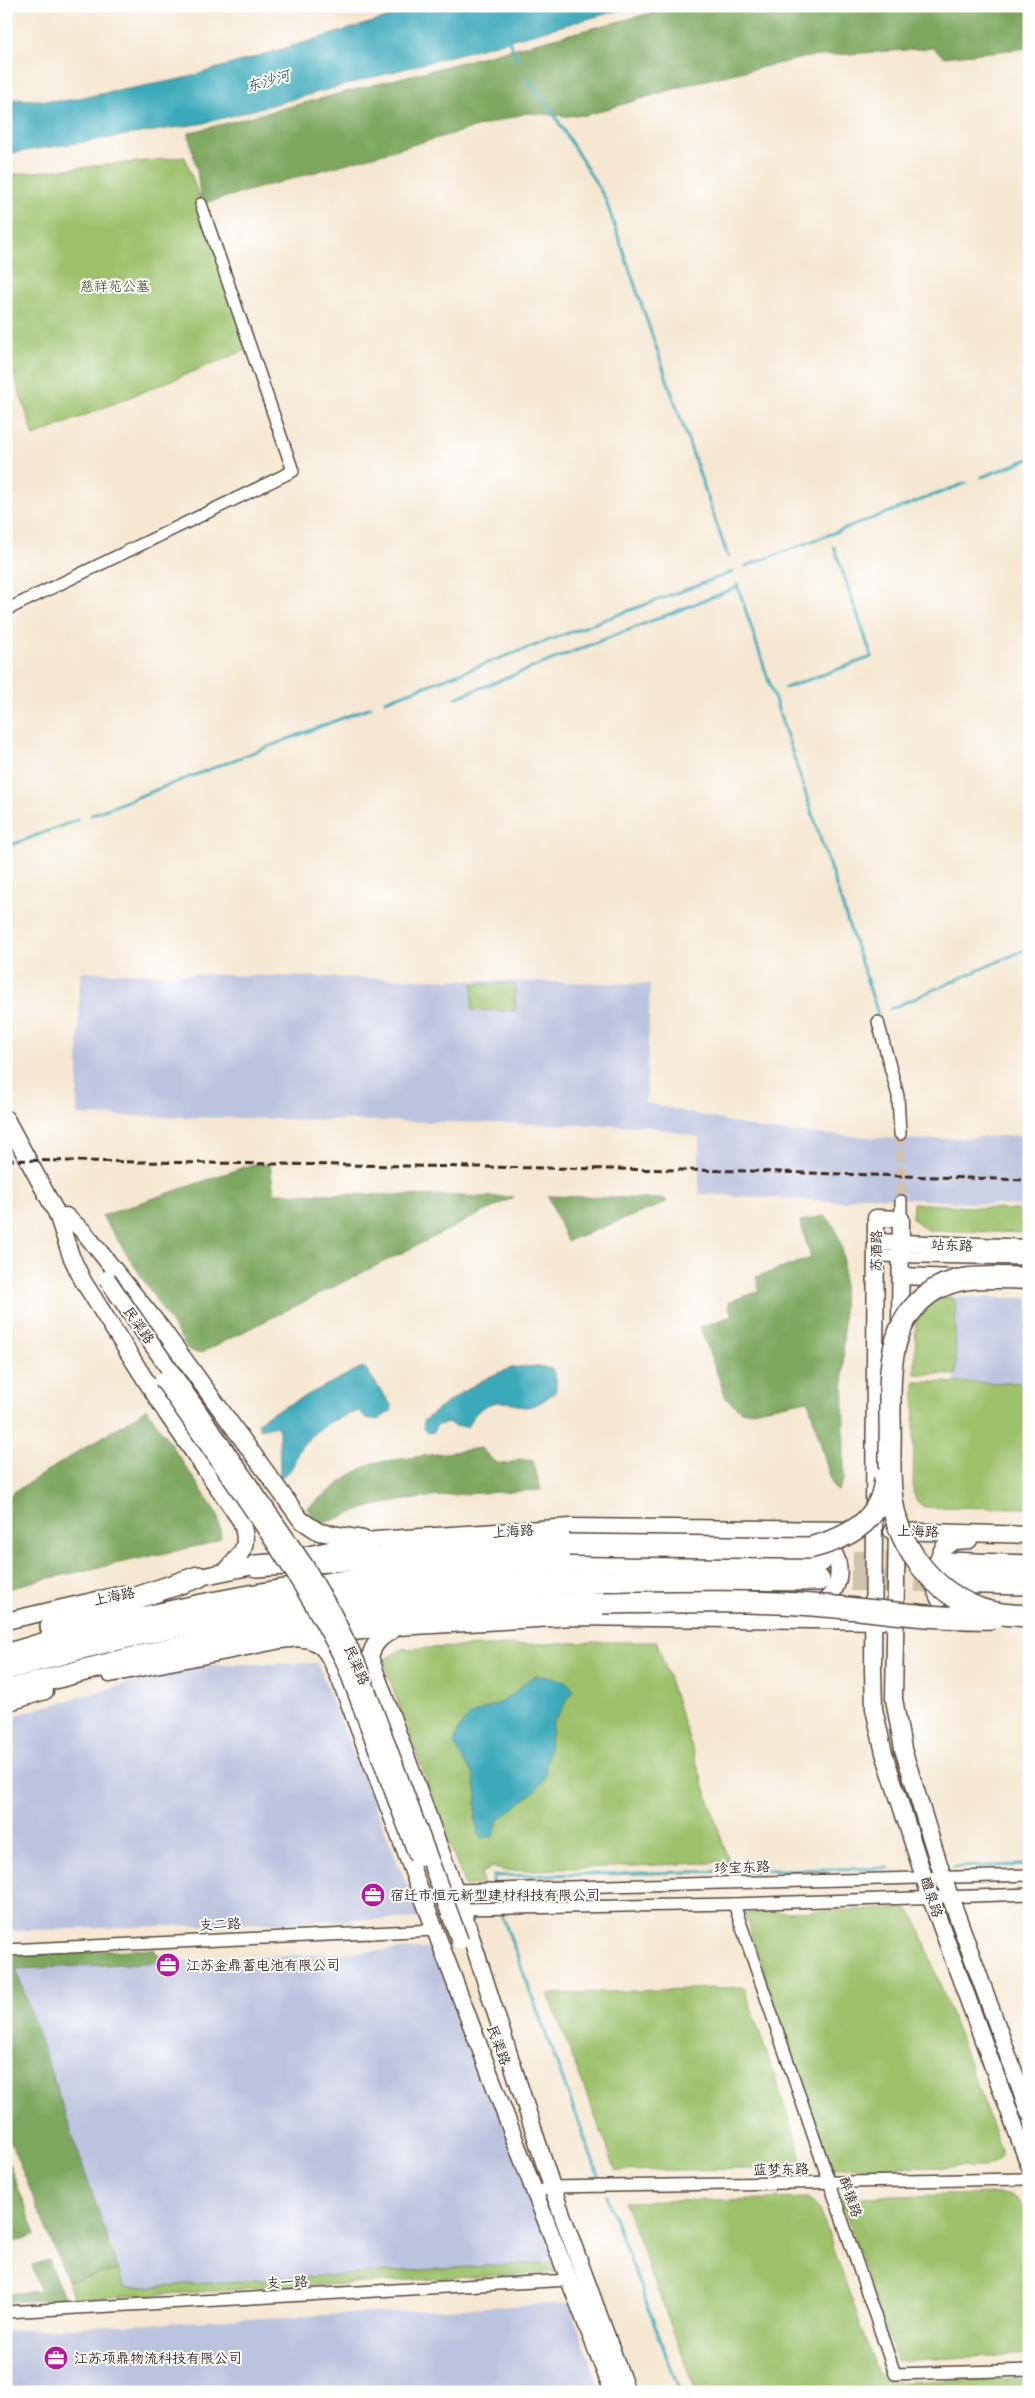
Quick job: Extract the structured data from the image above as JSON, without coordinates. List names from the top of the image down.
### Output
{
  "streets": {
    "highway": ["上海路"],
    "main road": [
      "站东路",
      "苏酒路",
      "民渠路",
      "醴泉路"
    ],
    "street": [
      "珍宝东路",
      "支二路",
      "蓝梦东路",
      "醉猿路",
      "支一路"
    ]
  },
  "crossings": [
    ["站东路", "苏酒路"],
    ["苏酒路", "上海路"],
    ["苏酒路", "醴泉路"],
    ["民渠路", "珍宝东路"],
    ["民渠路", "支二路"],
    ["民渠路", "蓝梦东路"],
    ["民渠路", "支一路"],
    ["珍宝东路", "醴泉路"],
    ["蓝梦东路", "醉猿路"]
  ],
  "water": ["东沙河"],
  "parks": ["慈祥苑公墓"],
  "places": {
    "office": ["宿迁市恒元新型建材科技有限公司", "江苏金鼎蓄电池有限公司", "江苏项鼎物流科技有限公司"]
  }
}
